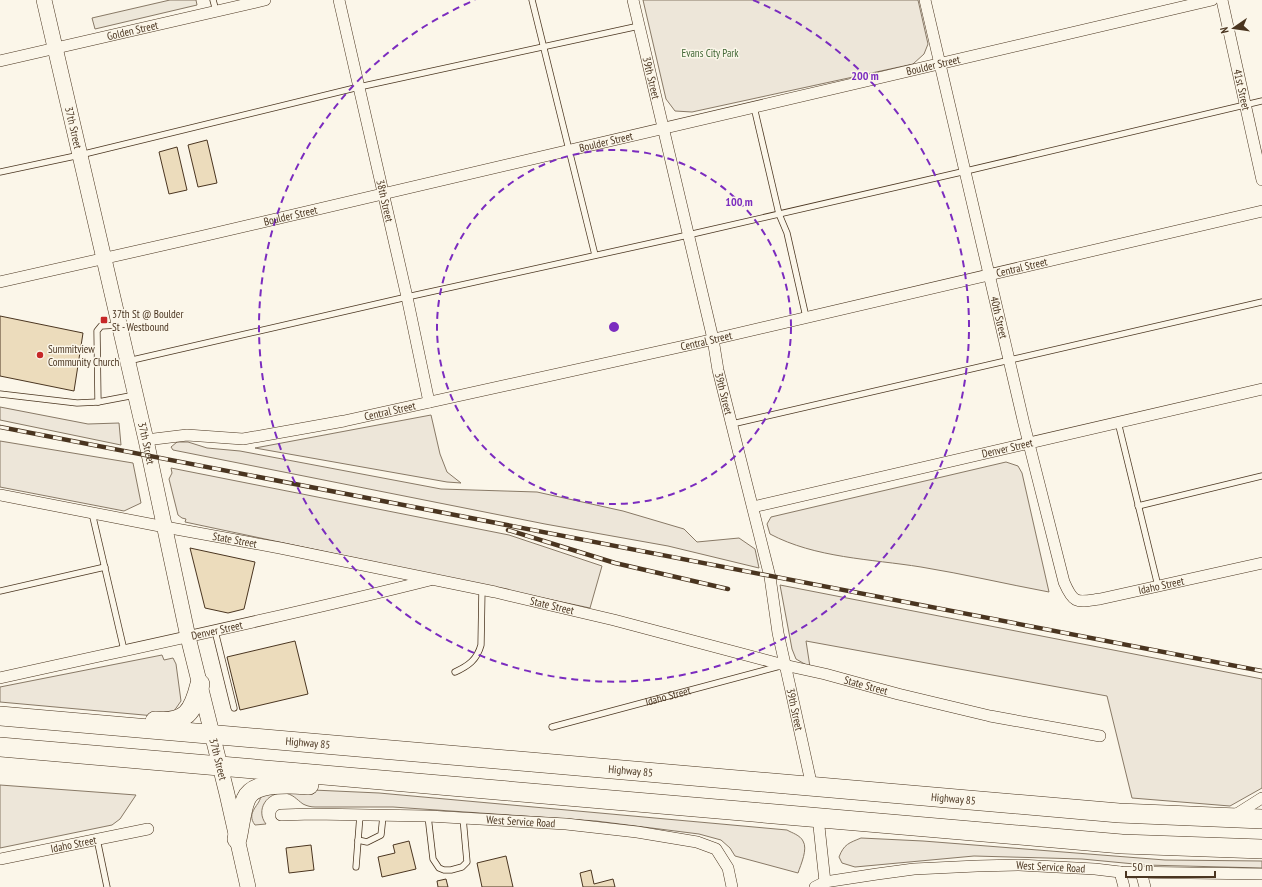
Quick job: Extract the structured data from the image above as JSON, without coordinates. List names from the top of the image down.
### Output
{
  "streets": {
    "highway": ["Highway 85"],
    "main road": ["37th Street"],
    "street": [
      "Golden Street",
      "Boulder Street",
      "39th Street",
      "41st Street",
      "38th Street",
      "Central Street",
      "40th Street",
      "Denver Street",
      "State Street",
      "Idaho Street",
      "West Service Road"
    ]
  },
  "crossings": [
    ["Golden Street", "37th Street"],
    ["Boulder Street", "39th Street"],
    ["Boulder Street", "37th Street"],
    ["Boulder Street", "38th Street"],
    ["Boulder Street", "40th Street"],
    ["39th Street", "Central Street"],
    ["39th Street", "Denver Street"],
    ["39th Street", "State Street"],
    ["39th Street", "Idaho Street"],
    ["39th Street", "Highway 85"],
    ["37th Street", "Central Street"],
    ["37th Street", "Denver Street"],
    ["37th Street", "State Street"],
    ["37th Street", "Highway 85"],
    ["38th Street", "Central Street"],
    ["Central Street", "40th Street"],
    ["40th Street", "Denver Street"],
    ["40th Street", "Idaho Street"],
    ["Denver Street", "State Street"],
    ["State Street", "Idaho Street"]
  ],
  "parks": ["Evans City Park"],
  "places": {
    "transit": ["37th St @ Boulder St - Westbound"],
    "other": ["Summitview Community Church"]
  },
  "scale_bar": "50 m",
  "north": "left",
  "rings": ["200 m", "100 m"]
}
